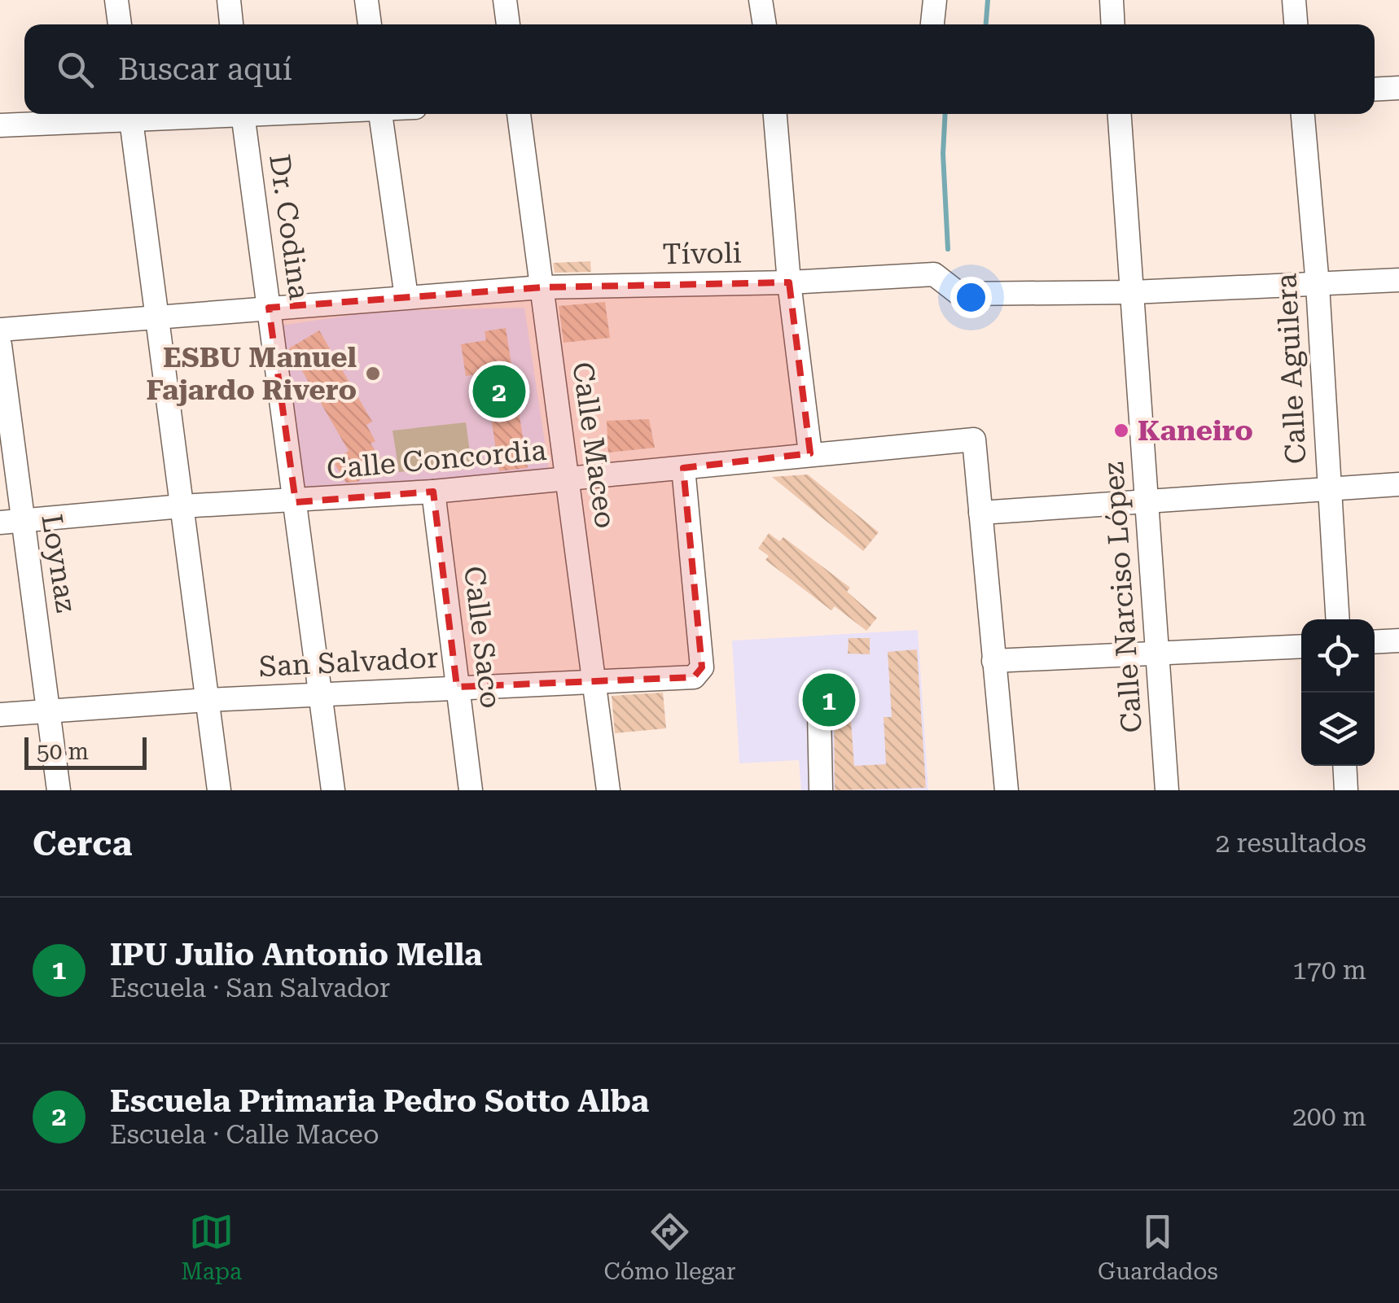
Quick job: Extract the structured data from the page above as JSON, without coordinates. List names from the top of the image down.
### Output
{
  "streets": {
    "street": [
      "Dr. Codina",
      "Tívoli",
      "Calle Aguilera",
      "Calle Maceo",
      "Calle Concordia",
      "Loynaz",
      "Calle Narciso López",
      "Calle Saco",
      "San Salvador"
    ]
  },
  "crossings": [
    ["Dr. Codina", "Tívoli"],
    ["Dr. Codina", "Calle Concordia"],
    ["Dr. Codina", "San Salvador"],
    ["Tívoli", "Calle Aguilera"],
    ["Tívoli", "Calle Maceo"],
    ["Tívoli", "Calle Narciso López"],
    ["Calle Maceo", "Calle Concordia"],
    ["Calle Maceo", "San Salvador"],
    ["Calle Concordia", "Loynaz"],
    ["Calle Concordia", "Calle Saco"],
    ["Calle Concordia", "San Salvador"],
    ["Loynaz", "San Salvador"],
    ["Calle Saco", "San Salvador"]
  ],
  "places": ["ESBU Manuel Fajardo Rivero", "Kaneiro"],
  "scale_bar": "50 m",
  "page": {
    "search": "Buscar aquí",
    "pins": ["2", "1"],
    "scale": "50 m",
    "heading": ["Cerca", "2 resultados"],
    "list": [
      {
        "mark": "1",
        "name": "IPU Julio Antonio Mella",
        "note": "Escuela · San Salvador",
        "value": "170 m"
      },
      {
        "mark": "2",
        "name": "Escuela Primaria Pedro Sotto Alba",
        "note": "Escuela · Calle Maceo",
        "value": "200 m"
      }
    ],
    "nav": ["Mapa", "Cómo llegar", "Guardados"]
  }
}
